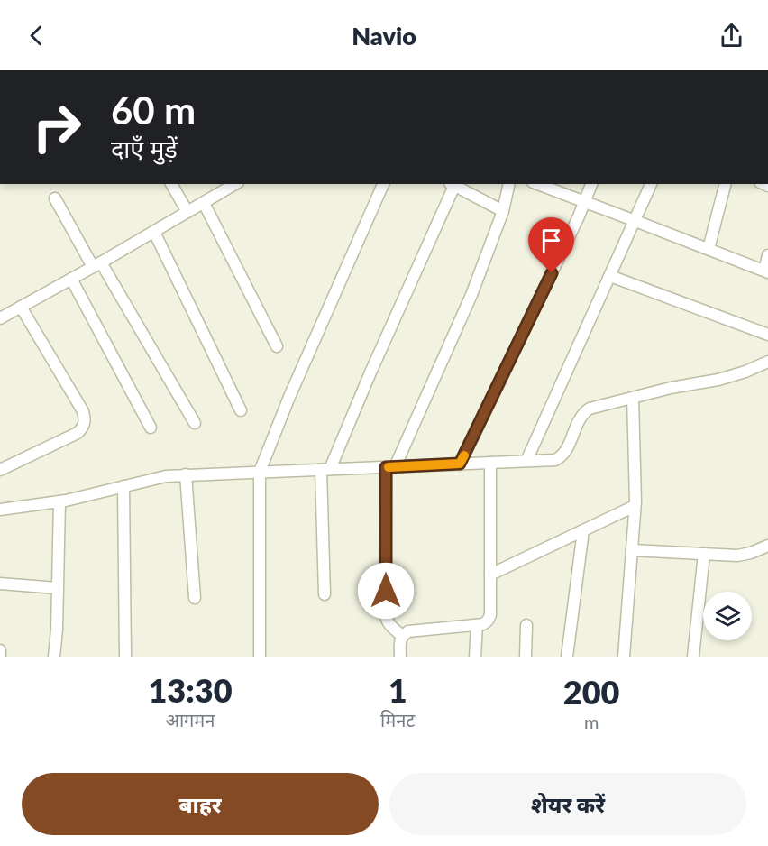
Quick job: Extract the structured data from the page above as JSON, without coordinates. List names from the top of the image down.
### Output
{
  "page": {
    "header": "Navio",
    "turn": ["60 m", "दाएँ मुड़ें"],
    "eta": [
      "13:30",
      "आगमन",
      "1",
      "मिनट",
      "200",
      "m"
    ],
    "buttons": ["बाहर", "शेयर करें"]
  }
}
